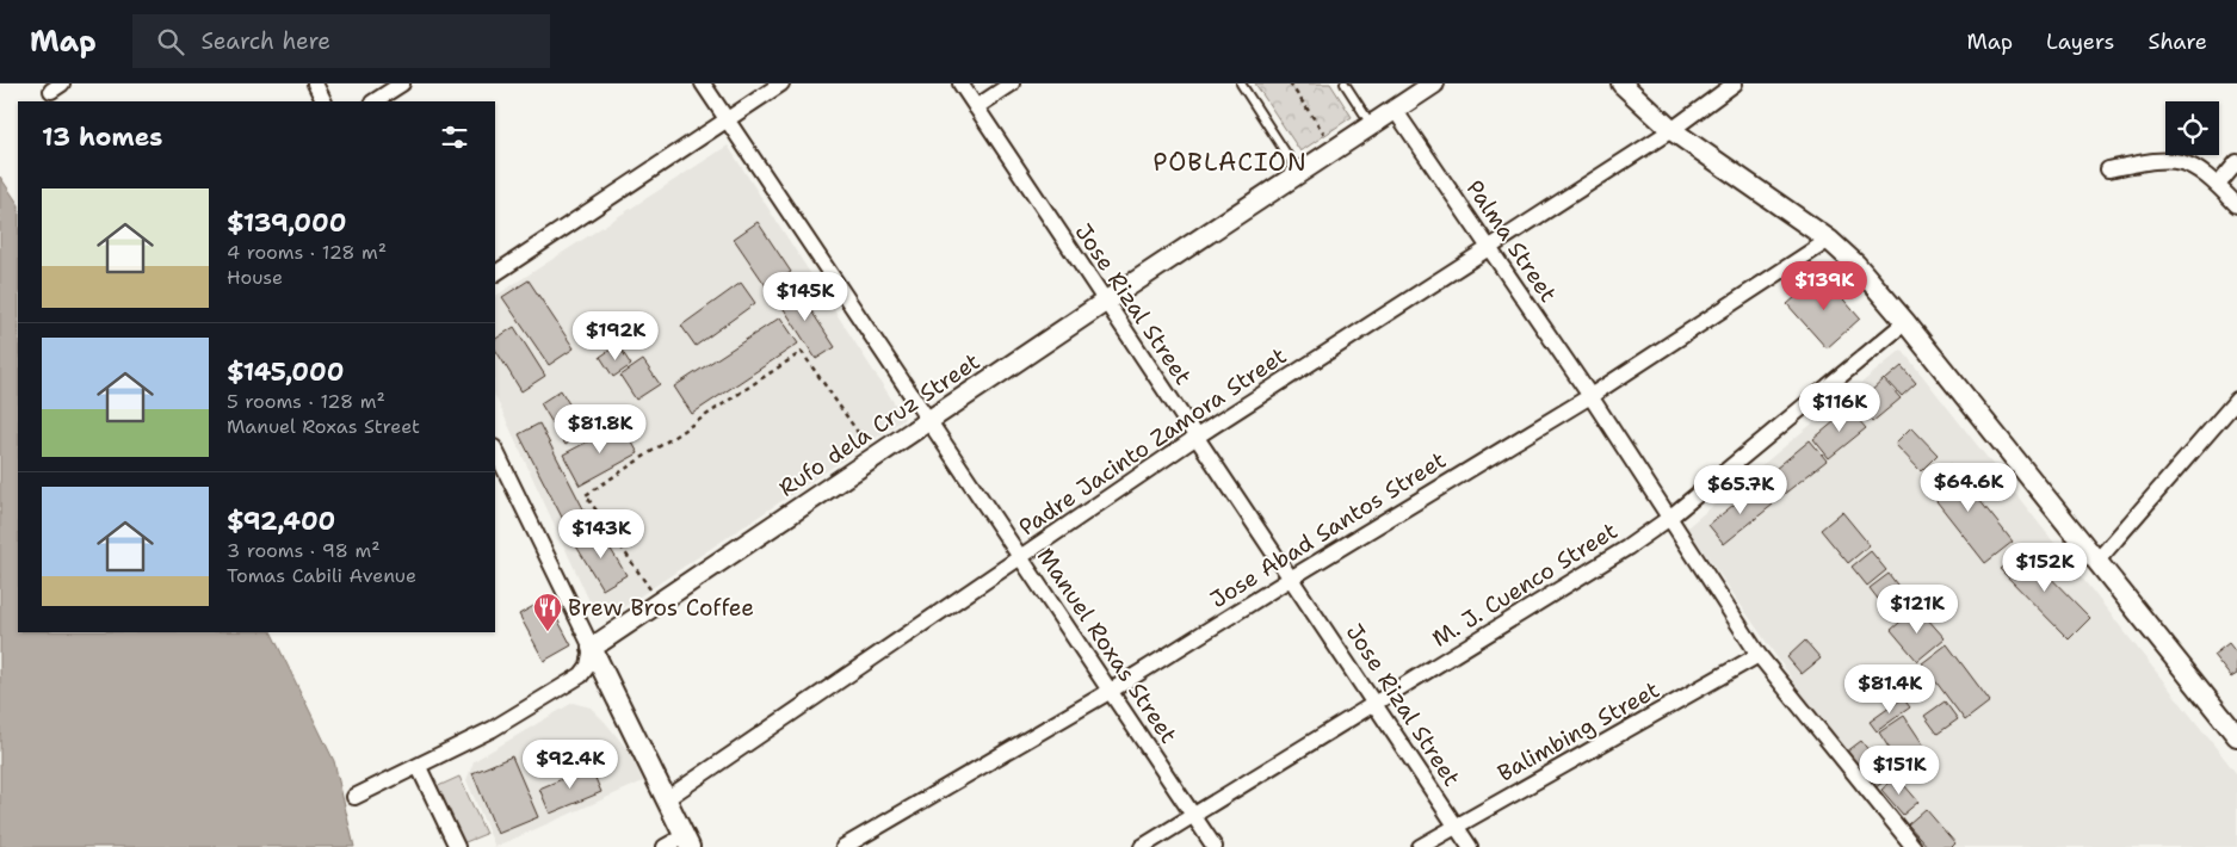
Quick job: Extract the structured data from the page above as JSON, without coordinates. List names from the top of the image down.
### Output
{
  "streets": {
    "street": [
      "Palma Street",
      "Jose Rizal Street",
      "Rufo dela Cruz Street",
      "Padre Jacinto Zamora Street",
      "Jose Abad Santos Street",
      "M. J. Cuenco Street",
      "Manuel Roxas Street",
      "Balimbing Street"
    ]
  },
  "crossings": [
    ["Palma Street", "Rufo dela Cruz Street"],
    ["Palma Street", "Padre Jacinto Zamora Street"],
    ["Palma Street", "Jose Abad Santos Street"],
    ["Palma Street", "M. J. Cuenco Street"],
    ["Palma Street", "Balimbing Street"],
    ["Jose Rizal Street", "Rufo dela Cruz Street"],
    ["Jose Rizal Street", "Padre Jacinto Zamora Street"],
    ["Jose Rizal Street", "Jose Abad Santos Street"],
    ["Jose Rizal Street", "M. J. Cuenco Street"],
    ["Jose Rizal Street", "Balimbing Street"],
    ["Rufo dela Cruz Street", "Manuel Roxas Street"],
    ["Padre Jacinto Zamora Street", "Manuel Roxas Street"],
    ["Jose Abad Santos Street", "Manuel Roxas Street"],
    ["M. J. Cuenco Street", "Manuel Roxas Street"]
  ],
  "districts": ["POBLACION"],
  "places": {
    "restaurant": ["Brew Bros Coffee"]
  },
  "page": {
    "header": "Map",
    "search": "Search here",
    "nav": ["Map", "Layers", "Share"],
    "heading": "13 homes",
    "list": [
      {
        "name": "$139,000",
        "note": "4 rooms · 128 m² · House"
      },
      {
        "name": "$145,000",
        "note": "5 rooms · 128 m² · Manuel Roxas Street"
      },
      {
        "name": "$92,400",
        "note": "3 rooms · 98 m² · Tomas Cabili Avenue"
      }
    ],
    "price": [
      "$139K",
      "$145K",
      "$192K",
      "$116K",
      "$81.8K",
      "$64.6K",
      "$65.7K",
      "$143K",
      "$152K",
      "$121K",
      "$81.4K",
      "$92.4K",
      "$151K"
    ]
  }
}
